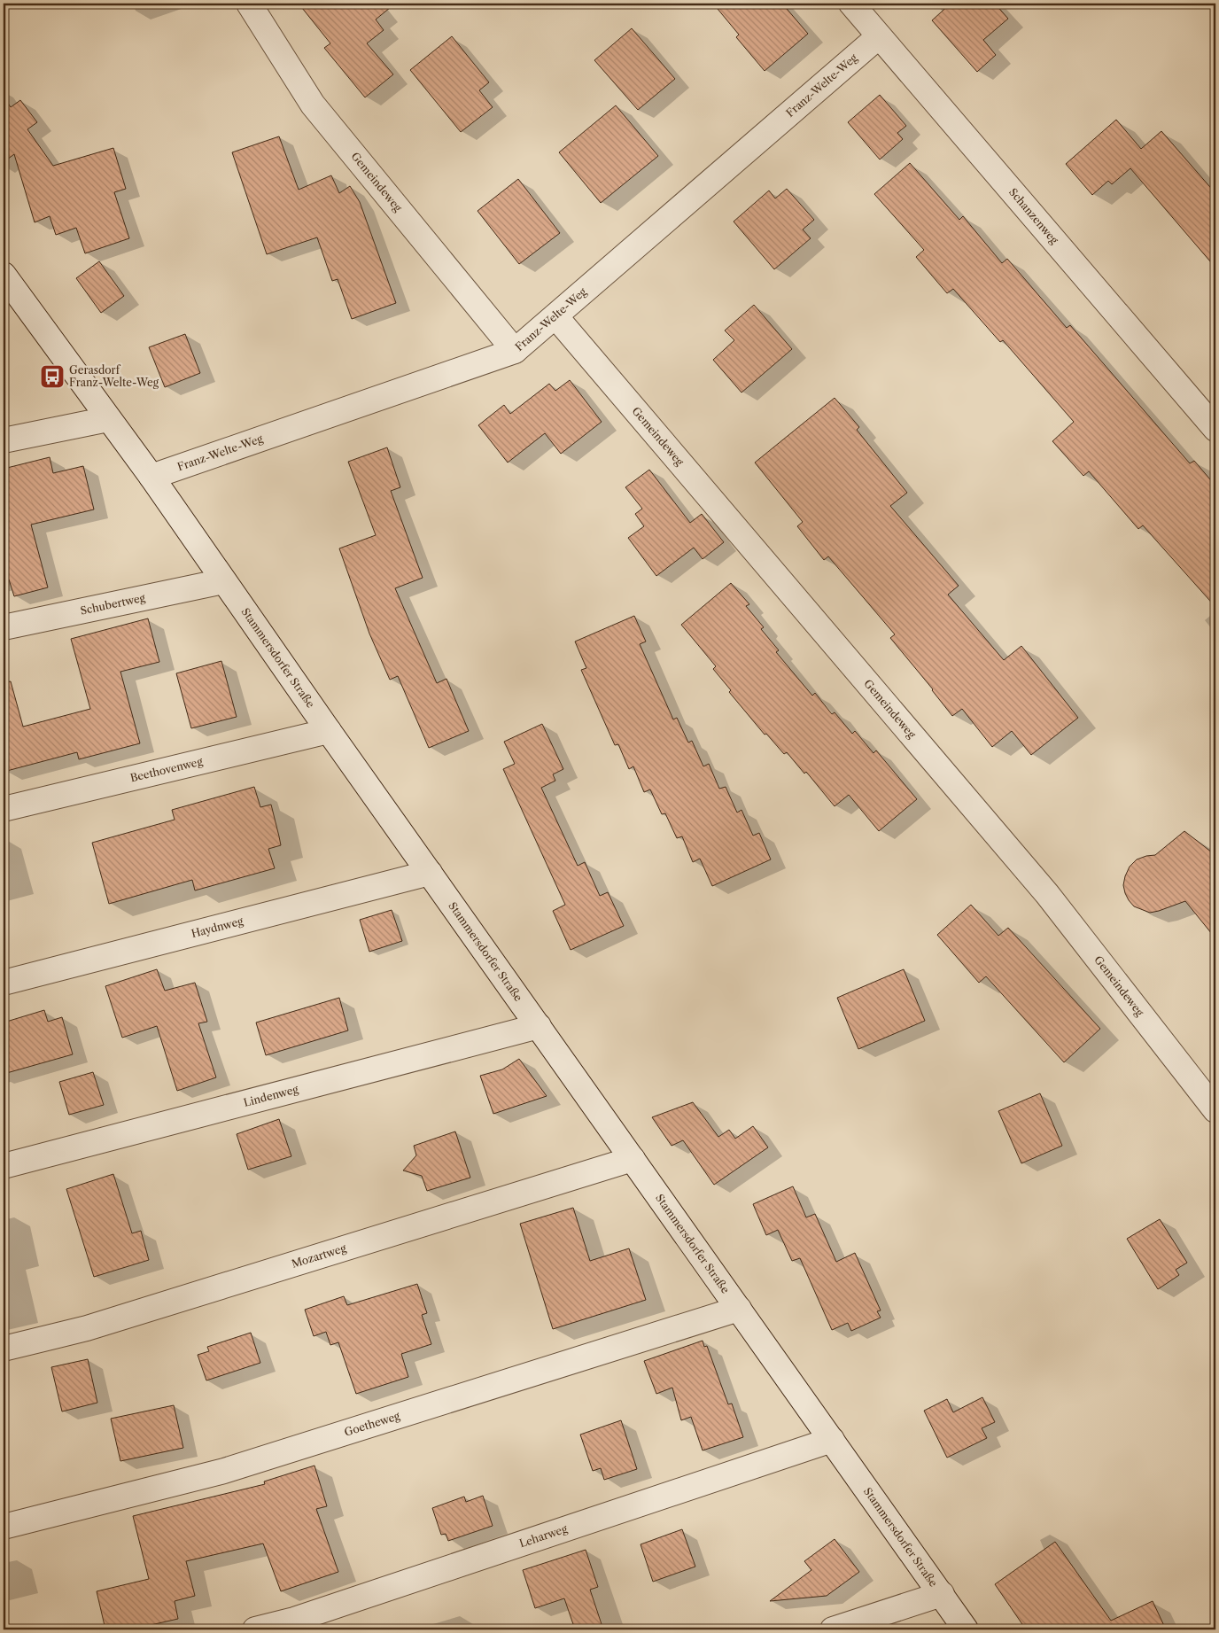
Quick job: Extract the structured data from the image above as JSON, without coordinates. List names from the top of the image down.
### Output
{
  "streets": {
    "street": [
      "Franz-Welte-Weg",
      "Gemeindeweg",
      "Schanzenweg",
      "Schubertweg",
      "Stammersdorfer Straße",
      "Beethovenweg",
      "Haydnweg",
      "Lindenweg",
      "Mozartweg",
      "Goetheweg",
      "Leharweg"
    ]
  },
  "crossings": [
    ["Franz-Welte-Weg", "Gemeindeweg"],
    ["Franz-Welte-Weg", "Schanzenweg"],
    ["Franz-Welte-Weg", "Stammersdorfer Straße"],
    ["Schubertweg", "Stammersdorfer Straße"],
    ["Stammersdorfer Straße", "Beethovenweg"],
    ["Stammersdorfer Straße", "Haydnweg"],
    ["Stammersdorfer Straße", "Lindenweg"],
    ["Stammersdorfer Straße", "Mozartweg"],
    ["Stammersdorfer Straße", "Goetheweg"],
    ["Stammersdorfer Straße", "Leharweg"]
  ],
  "places": {
    "bus stop": ["Gerasdorf Franz-Welte-Weg"]
  }
}
